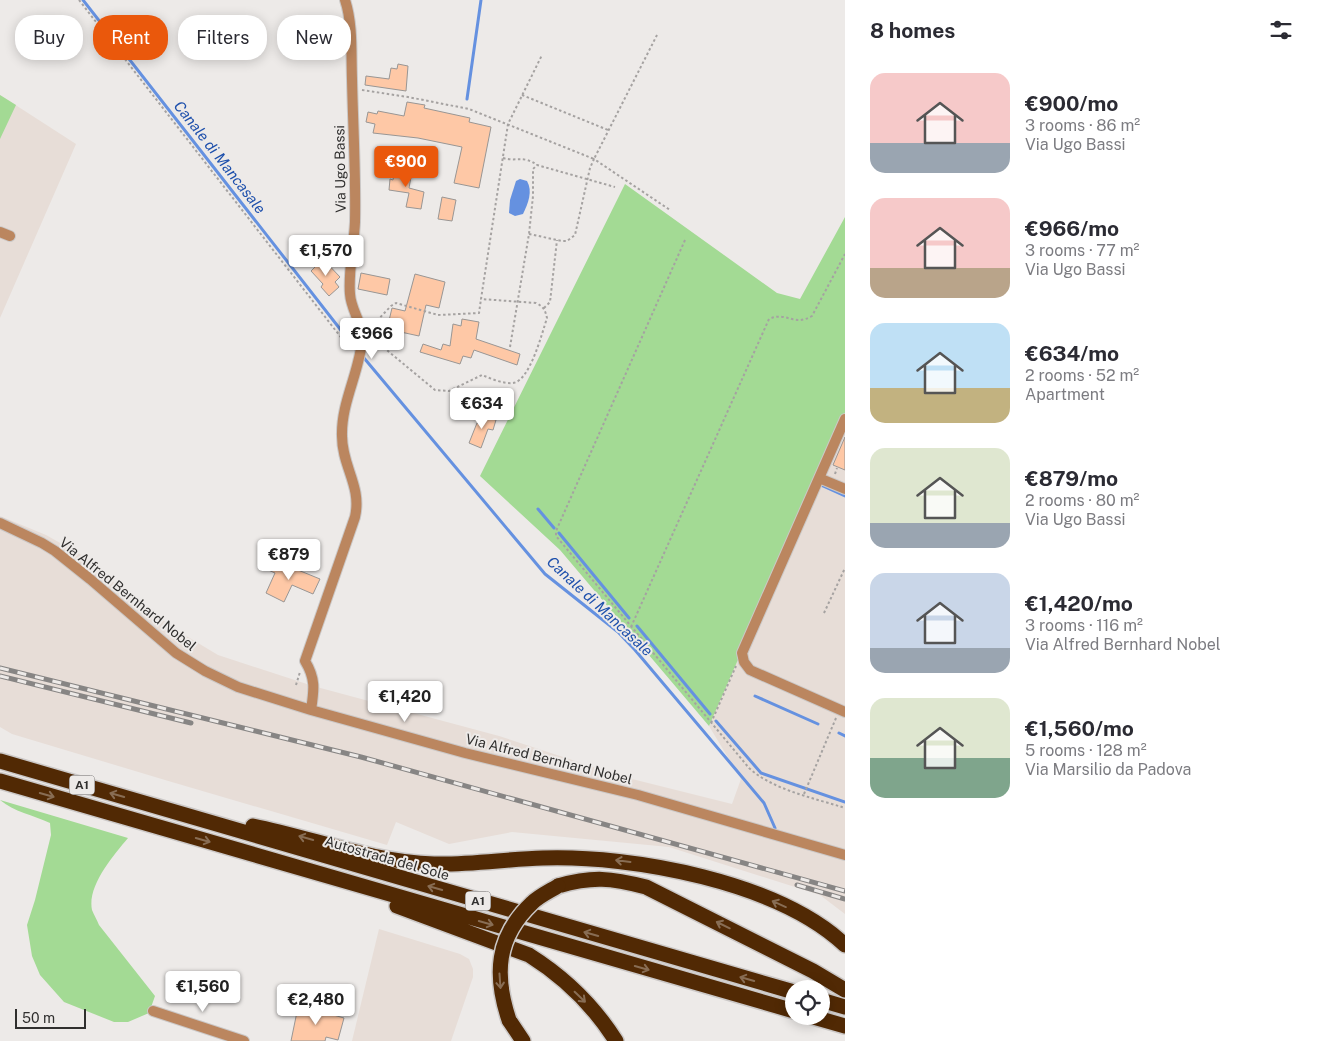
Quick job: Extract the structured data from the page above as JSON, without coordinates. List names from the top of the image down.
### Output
{
  "streets": {
    "highway": ["A1", "Autostrada del Sole"],
    "street": ["Via Ugo Bassi", "Via Alfred Bernhard Nobel"]
  },
  "crossings": [
    ["Via Ugo Bassi", "Via Alfred Bernhard Nobel"]
  ],
  "water": ["Canale di Mancasale"],
  "scale_bar": "50 m",
  "page": {
    "heading": "8 homes",
    "chip": [
      "Buy",
      "Rent",
      "Filters",
      "New"
    ],
    "list": [
      {
        "name": "€900/mo",
        "note": "3 rooms · 86 m² · Via Ugo Bassi"
      },
      {
        "name": "€966/mo",
        "note": "3 rooms · 77 m² · Via Ugo Bassi"
      },
      {
        "name": "€634/mo",
        "note": "2 rooms · 52 m² · Apartment"
      },
      {
        "name": "€879/mo",
        "note": "2 rooms · 80 m² · Via Ugo Bassi"
      },
      {
        "name": "€1,420/mo",
        "note": "3 rooms · 116 m² · Via Alfred Bernhard Nobel"
      },
      {
        "name": "€1,560/mo",
        "note": "5 rooms · 128 m² · Via Marsilio da Padova"
      }
    ],
    "price": [
      "€900",
      "€1,570",
      "€966",
      "€634",
      "€879",
      "€1,420",
      "€1,560",
      "€2,480"
    ],
    "scale": "50 m"
  }
}
